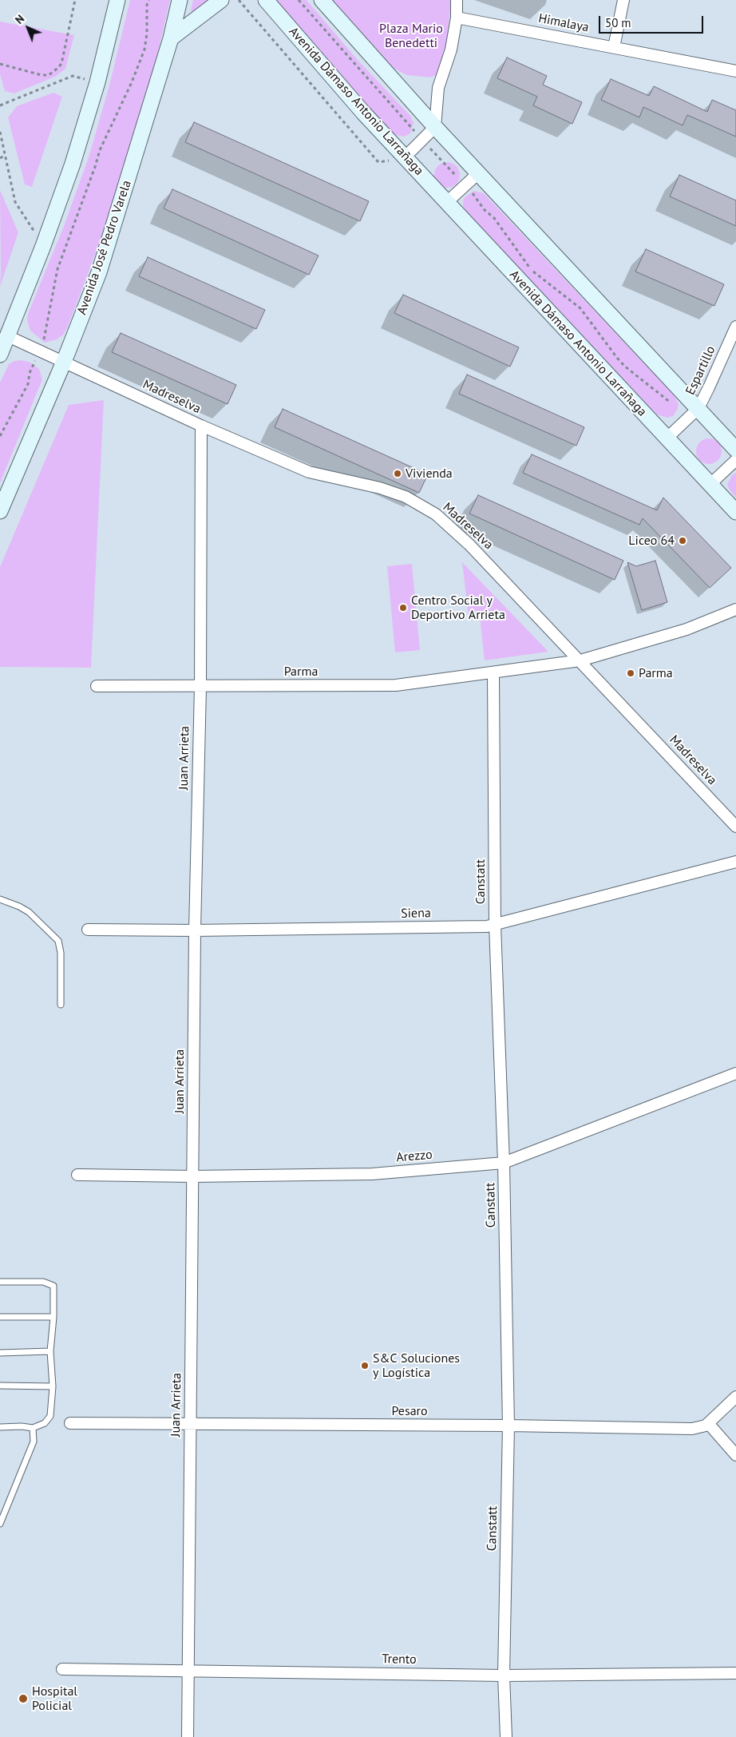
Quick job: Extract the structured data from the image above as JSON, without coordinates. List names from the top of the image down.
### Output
{
  "streets": {
    "street": [
      "Himalaya",
      "Avenida Dámaso Antonio Larrañaga",
      "Avenida José Pedro Varela",
      "Espartillo",
      "Madreselva",
      "Parma",
      "Juan Arrieta",
      "Canstatt",
      "Siena",
      "Arezzo",
      "Pesaro",
      "Trento"
    ]
  },
  "crossings": [
    ["Avenida Dámaso Antonio Larrañaga", "Espartillo"],
    ["Avenida José Pedro Varela", "Madreselva"],
    ["Madreselva", "Parma"],
    ["Madreselva", "Juan Arrieta"],
    ["Parma", "Juan Arrieta"],
    ["Parma", "Canstatt"],
    ["Juan Arrieta", "Siena"],
    ["Juan Arrieta", "Arezzo"],
    ["Juan Arrieta", "Pesaro"],
    ["Juan Arrieta", "Trento"],
    ["Canstatt", "Siena"],
    ["Canstatt", "Arezzo"],
    ["Canstatt", "Pesaro"],
    ["Canstatt", "Trento"]
  ],
  "parks": ["Plaza Mario Benedetti"],
  "places": [
    "Vivienda",
    "Liceo 64",
    "Centro Social y Deportivo Arrieta",
    "Parma",
    "S&C Soluciones y Logística",
    "Hospital Policial"
  ],
  "scale_bar": "50 m",
  "north": "top left"
}
